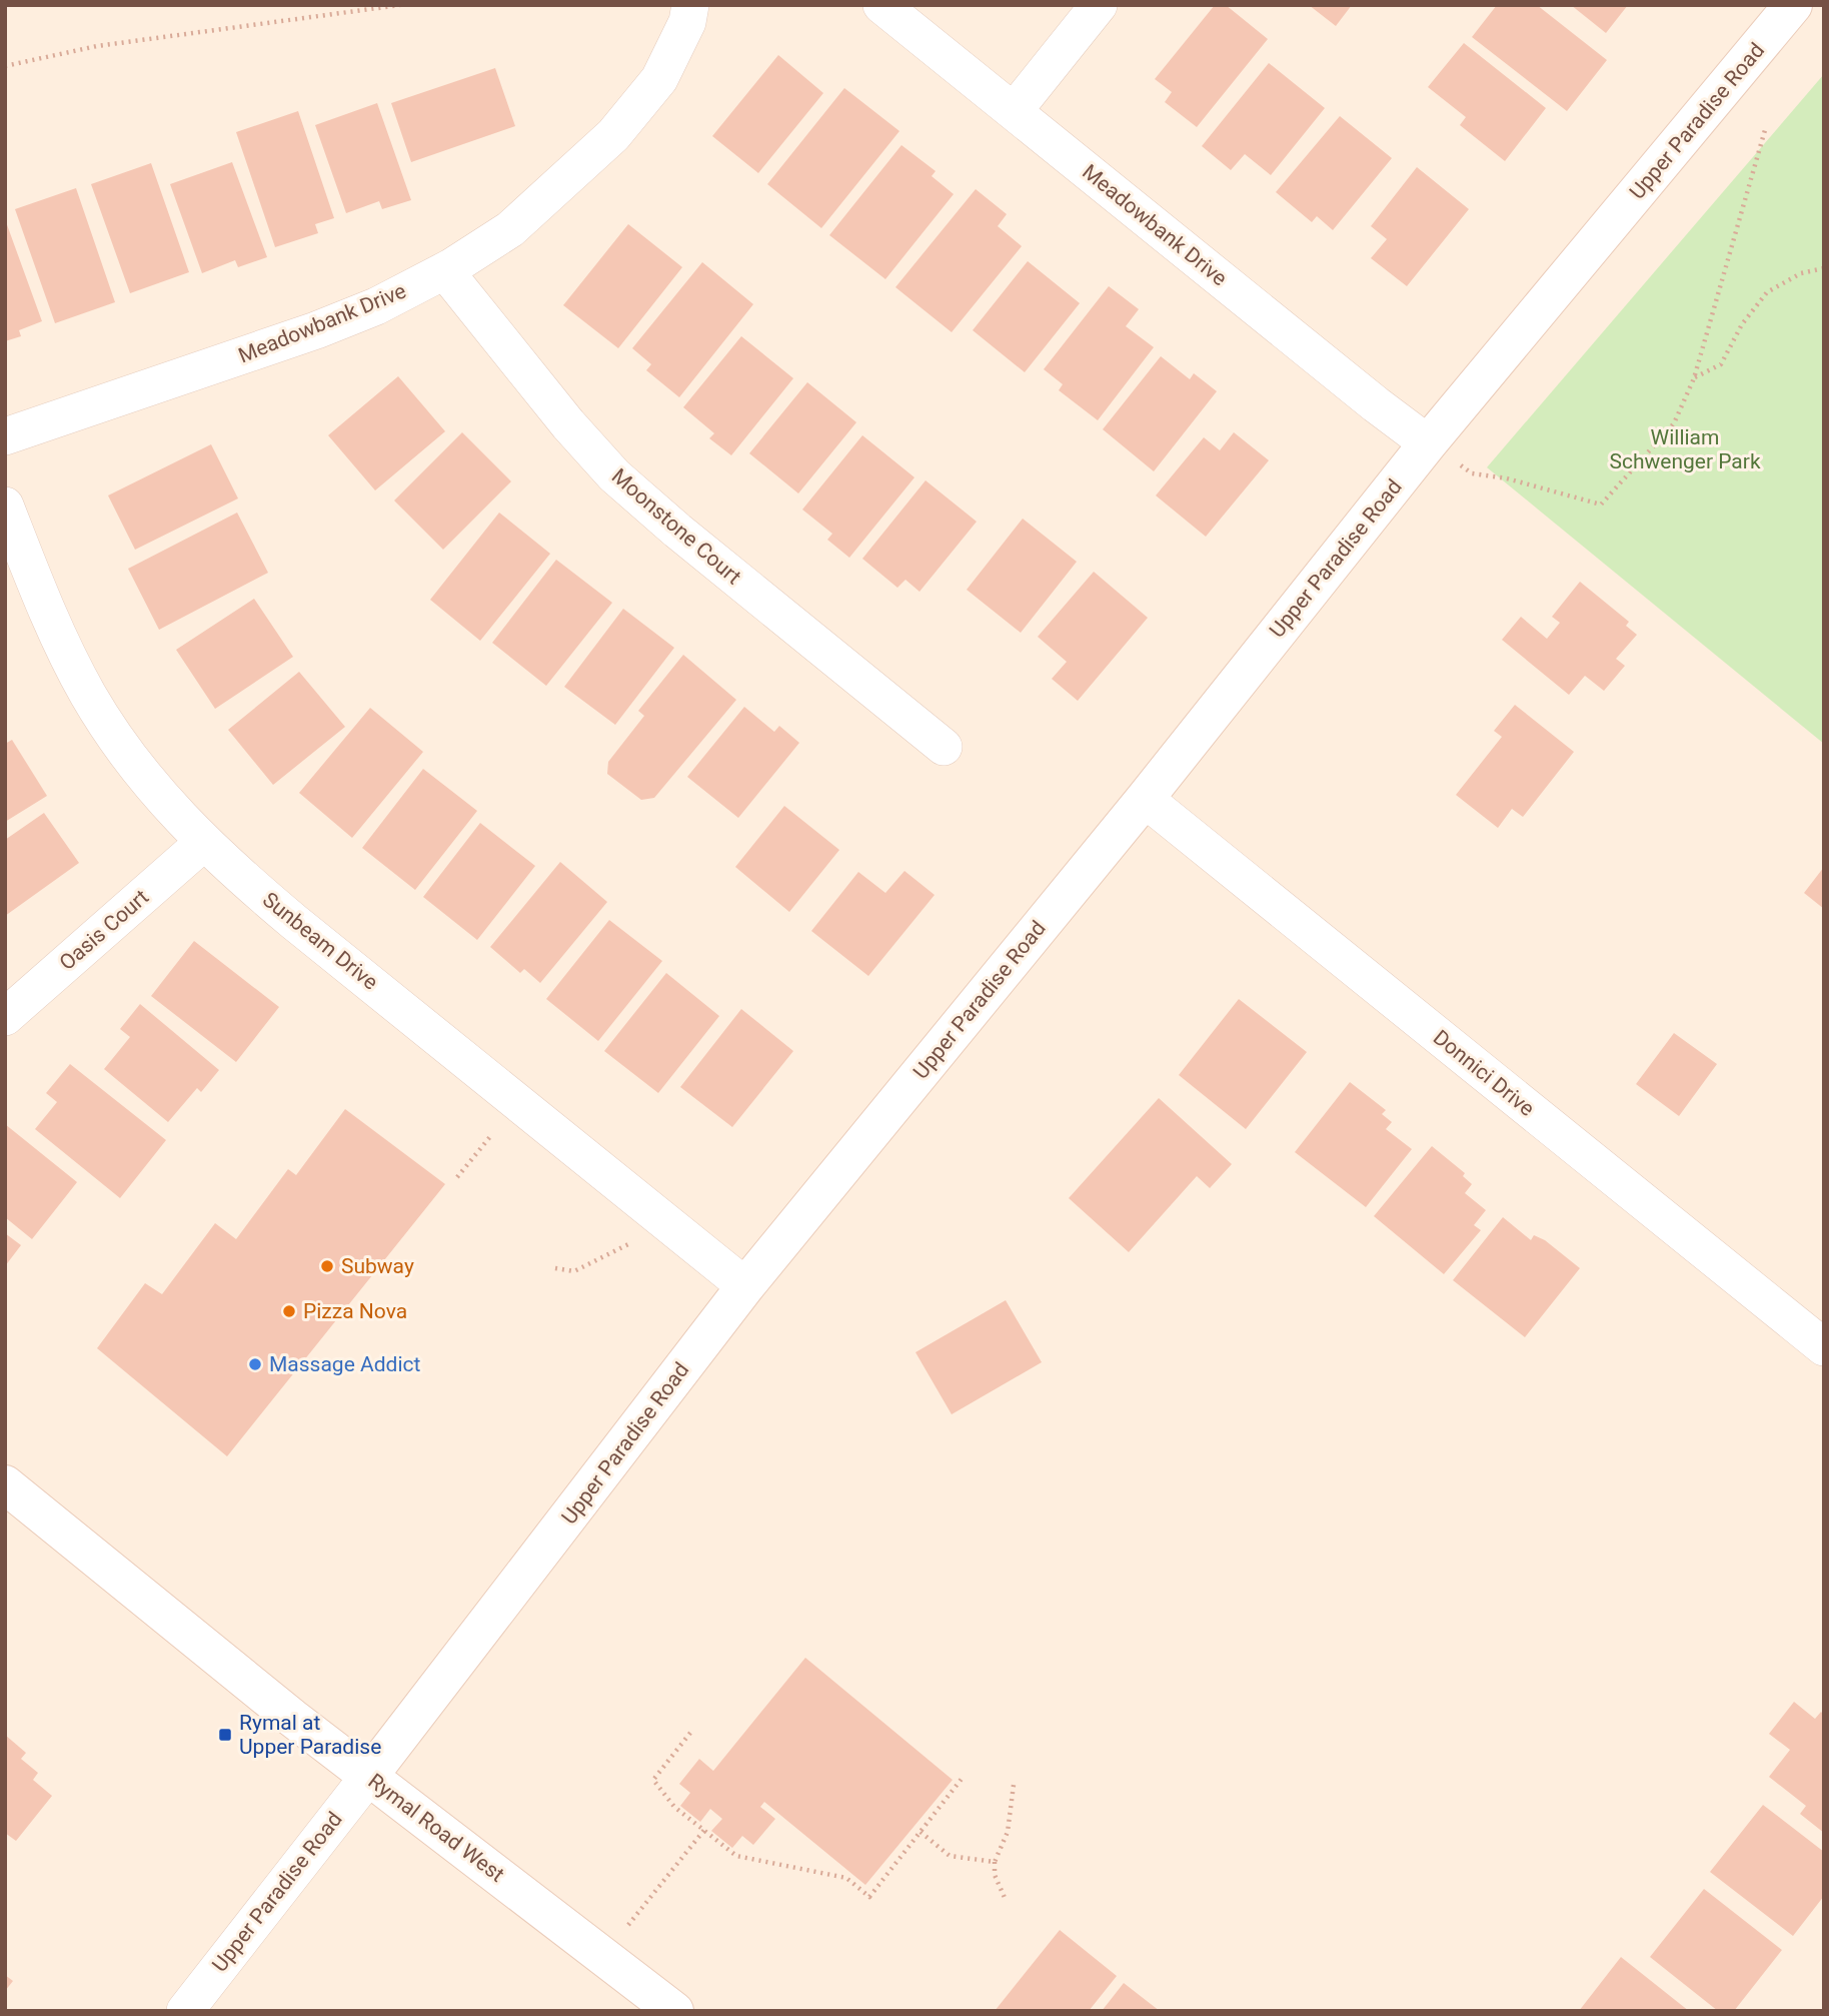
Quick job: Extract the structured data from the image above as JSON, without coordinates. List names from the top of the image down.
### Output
{
  "streets": {
    "main road": ["Upper Paradise Road", "Rymal Road West"],
    "street": [
      "Meadowbank Drive",
      "Moonstone Court",
      "Oasis Court",
      "Sunbeam Drive",
      "Donnici Drive"
    ]
  },
  "crossings": [
    ["Upper Paradise Road", "Meadowbank Drive"],
    ["Upper Paradise Road", "Sunbeam Drive"],
    ["Upper Paradise Road", "Donnici Drive"],
    ["Upper Paradise Road", "Rymal Road West"],
    ["Meadowbank Drive", "Moonstone Court"],
    ["Oasis Court", "Sunbeam Drive"]
  ],
  "parks": ["William Schwenger Park"],
  "places": {
    "other": ["Subway", "Pizza Nova", "Massage Addict"],
    "transit": ["Rymal at Upper Paradise"]
  }
}
